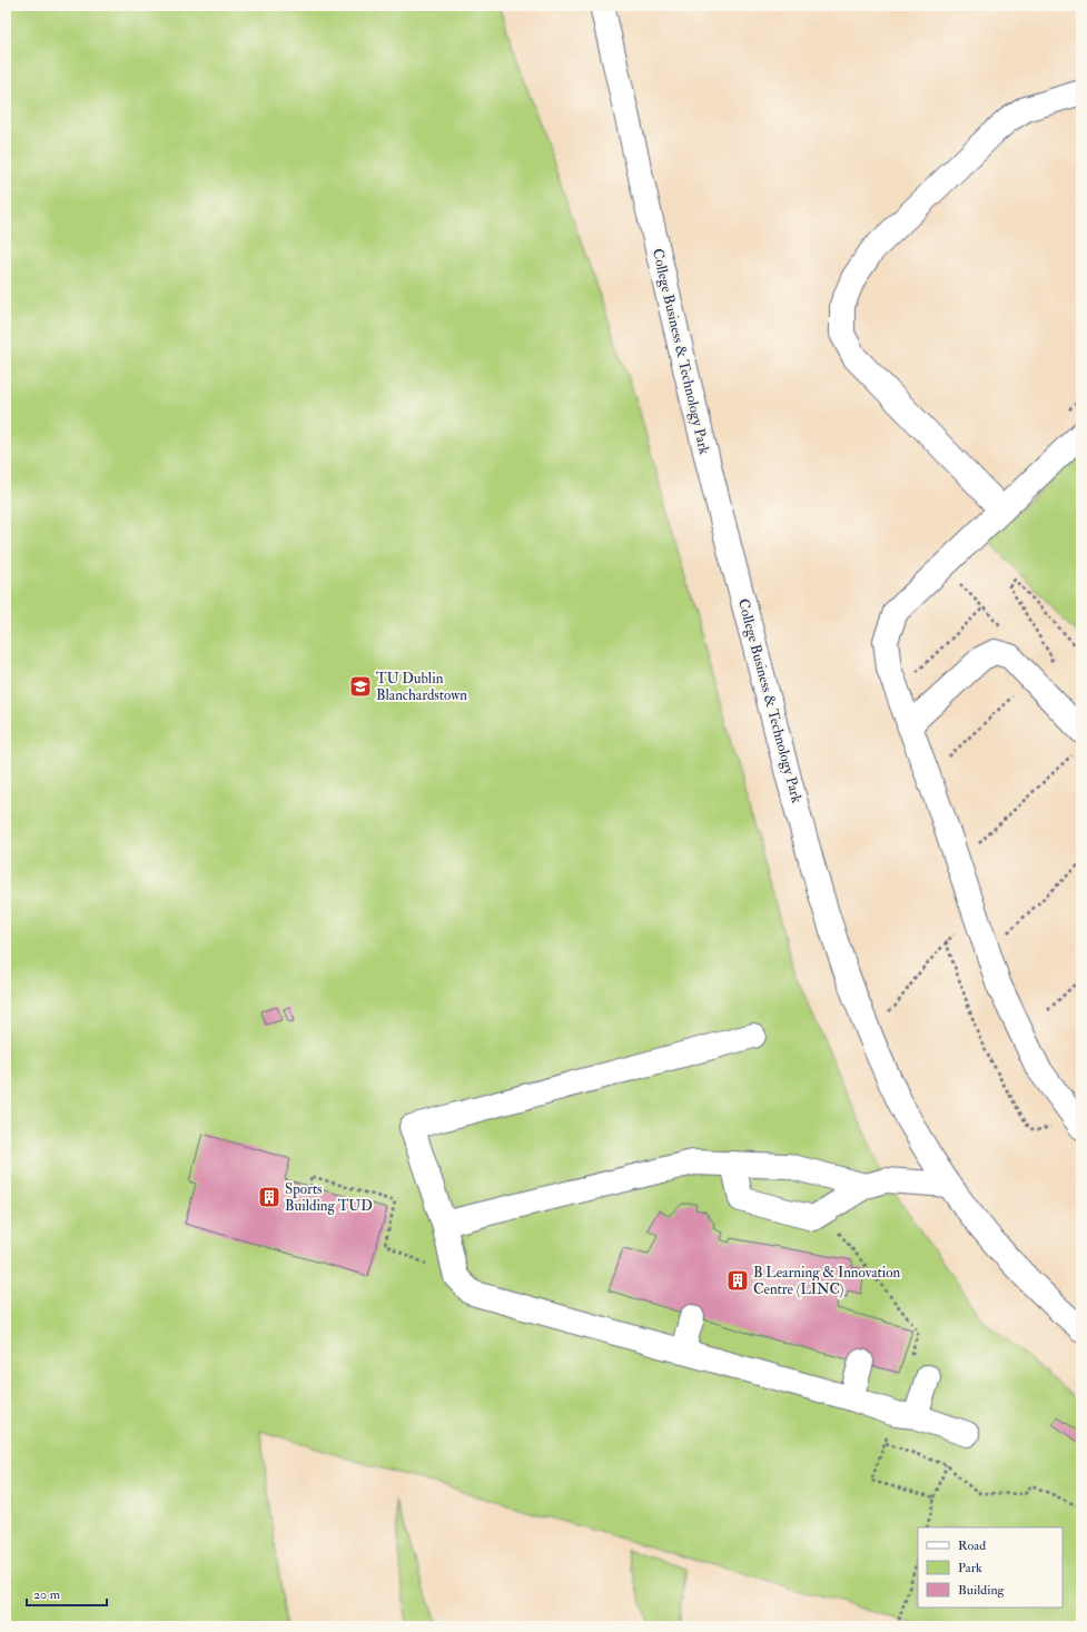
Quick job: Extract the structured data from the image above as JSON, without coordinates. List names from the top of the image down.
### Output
{
  "streets": {
    "lane": ["College Business & Technology Park"]
  },
  "places": {
    "school or university": ["TU Dublin Blanchardstown"],
    "building": ["Sports Building TUD", "B Learning & Innovation Centre (LINC)"]
  },
  "legend": ["Road", "Park", "Building"],
  "scale_bar": "20 m"
}
